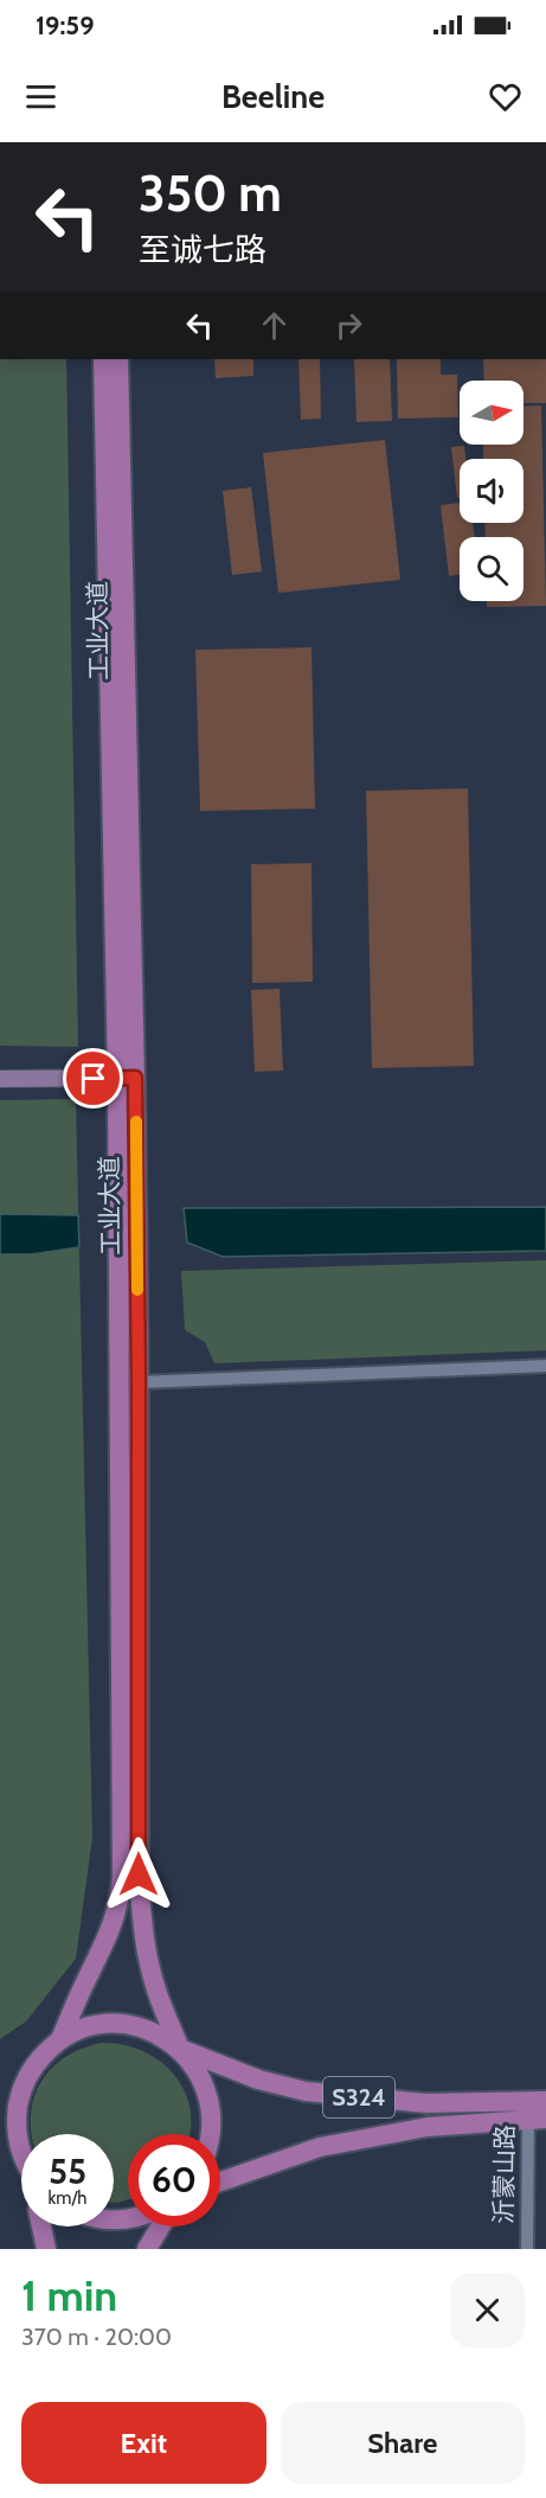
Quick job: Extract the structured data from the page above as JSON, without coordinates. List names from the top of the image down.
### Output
{
  "streets": {
    "main road": ["工业大道", "S324"],
    "street": ["沂蒙山路"]
  },
  "crossings": [
    ["工业大道", "S324"],
    ["S324", "沂蒙山路"]
  ],
  "north": "right",
  "page": {
    "status": "19:59",
    "header": "Beeline",
    "turn": ["350 m", "至诚七路"],
    "speed": "55 km/h",
    "limit": "60",
    "heading": ["1 min", "370 m · 20:00"],
    "buttons": ["Exit", "Share"]
  }
}
